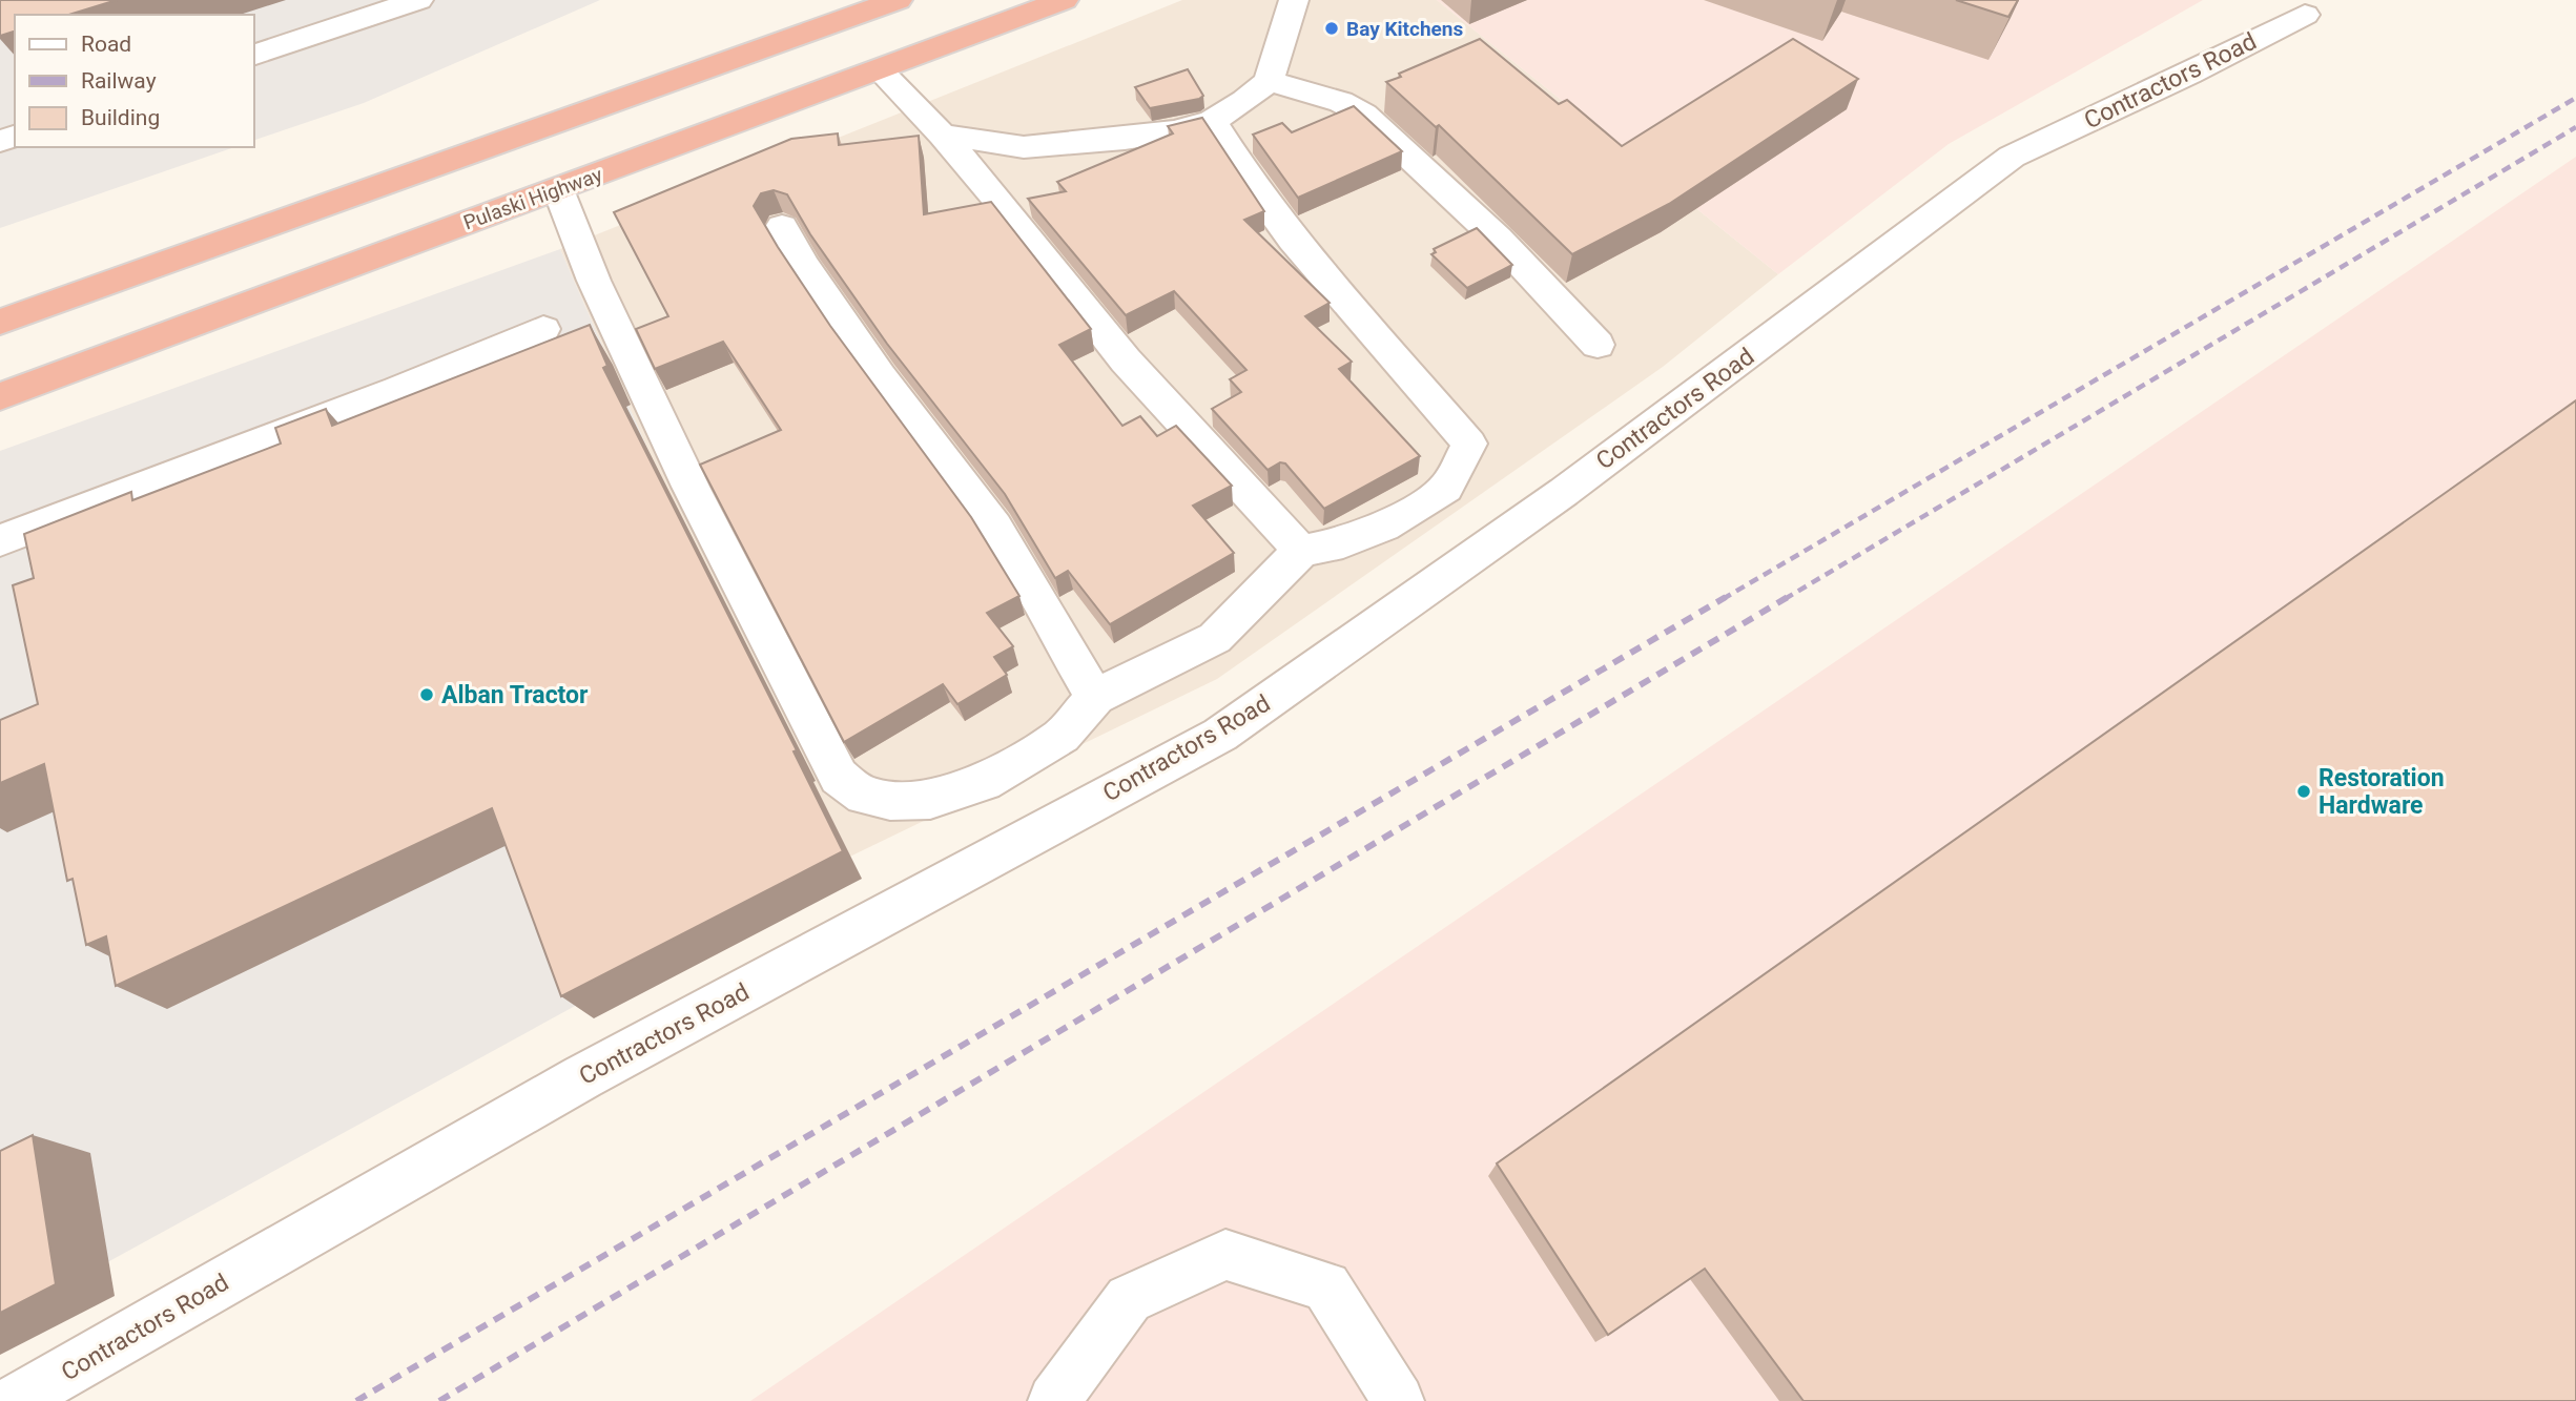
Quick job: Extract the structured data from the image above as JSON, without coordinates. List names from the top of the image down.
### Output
{
  "streets": {
    "highway": ["Pulaski Highway"],
    "street": ["Contractors Road"]
  },
  "places": ["Bay Kitchens", "Alban Tractor", "Restoration Hardware"],
  "legend": ["Road", "Railway", "Building"]
}
